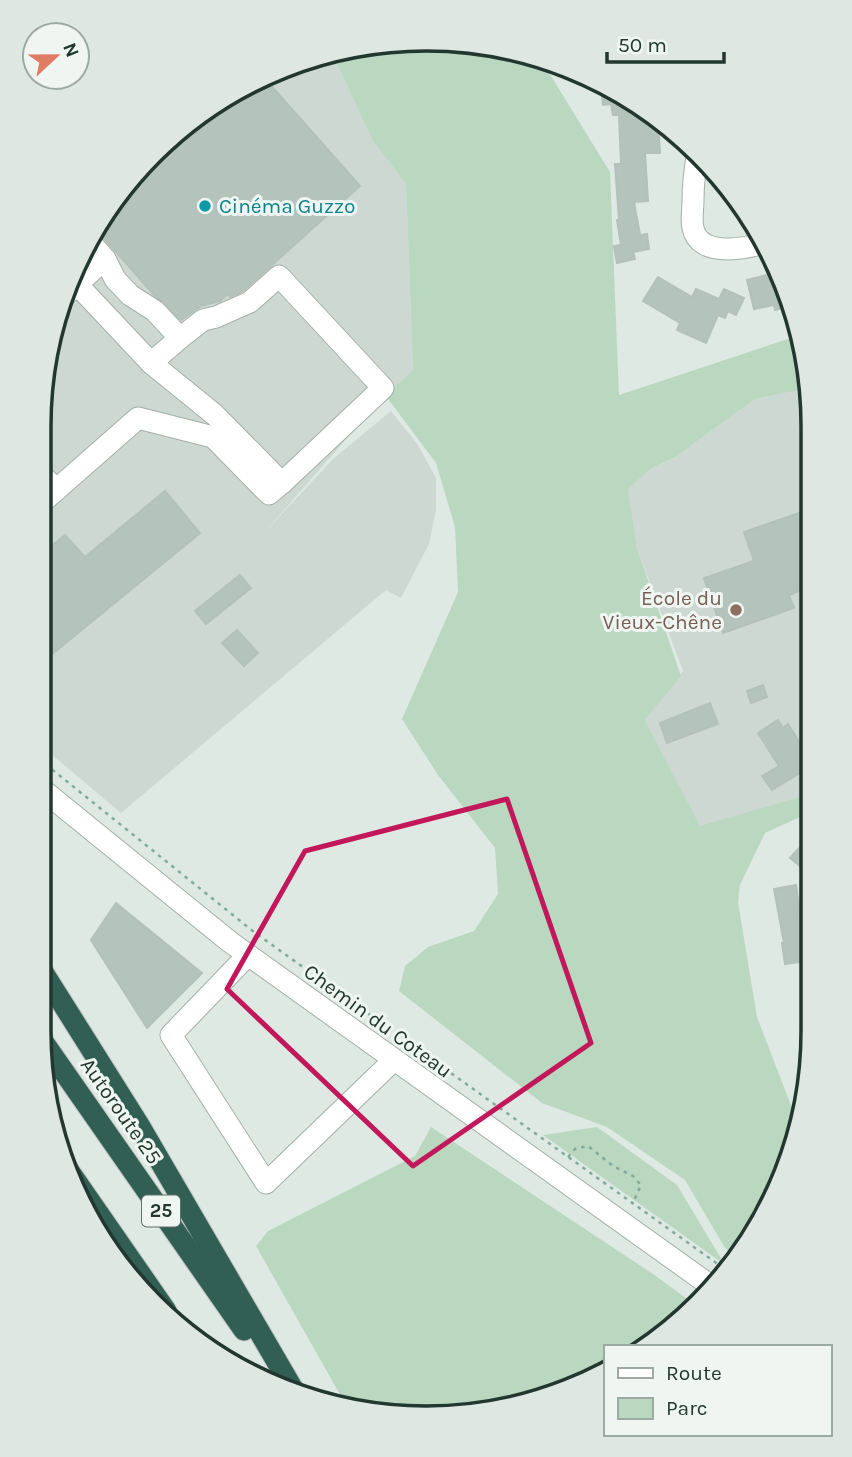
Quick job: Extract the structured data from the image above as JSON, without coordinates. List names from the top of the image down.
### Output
{
  "streets": {
    "highway": ["Autoroute 25", "25"],
    "street": ["Chemin du Coteau"]
  },
  "places": ["Cinéma Guzzo", "École du Vieux-Chêne"],
  "legend": ["Route", "Parc"],
  "scale_bar": "50 m",
  "north": "right"
}
